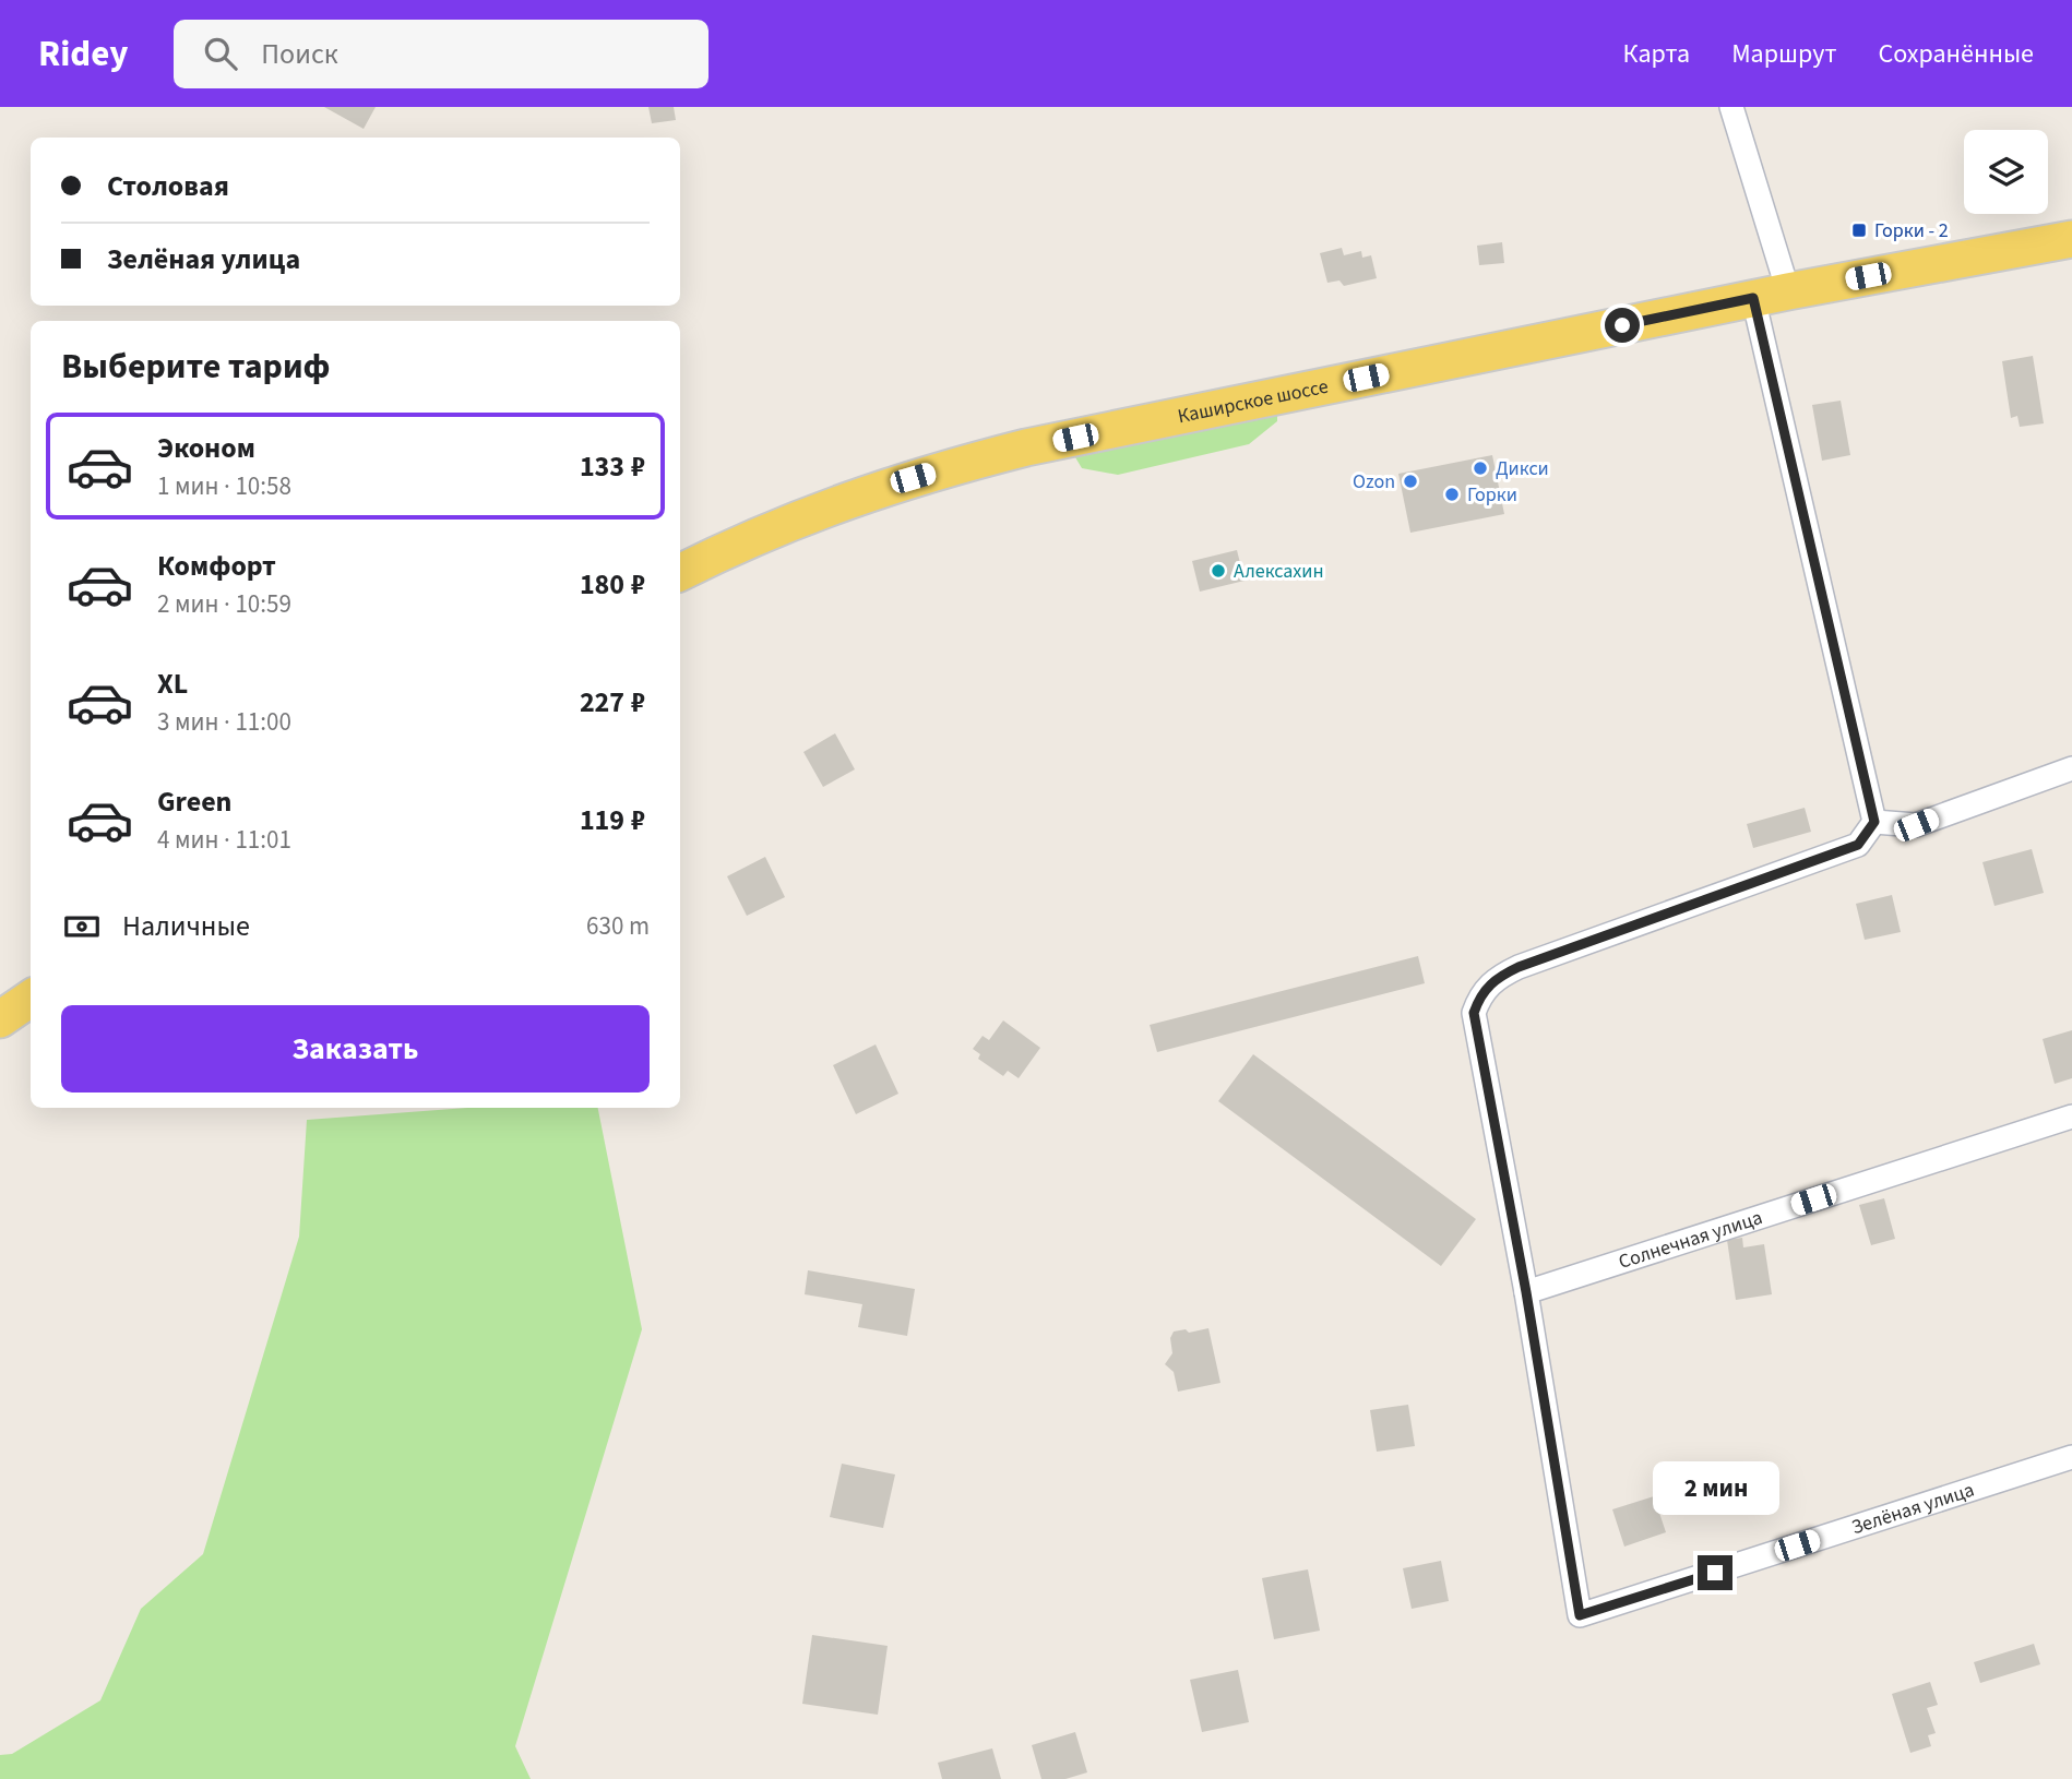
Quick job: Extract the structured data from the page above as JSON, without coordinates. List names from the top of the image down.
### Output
{
  "streets": {
    "main road": ["Каширское шоссе"],
    "street": ["Солнечная улица", "Зелёная улица"]
  },
  "crossings": [
    ["Солнечная улица", "Зелёная улица"]
  ],
  "places": {
    "transit": ["Горки - 2"],
    "other": [
      "Дикси",
      "Ozon",
      "Горки",
      "Алексахин"
    ]
  },
  "page": {
    "header": "Ridey",
    "search": "Поиск",
    "nav": ["Карта", "Маршрут", "Сохранённые"],
    "banner": ["Столовая", "Зелёная улица"],
    "heading": "Выберите тариф",
    "list": [
      {
        "name": "Эконом",
        "note": "1 мин · 10:58",
        "value": "133 ₽"
      },
      {
        "name": "Комфорт",
        "note": "2 мин · 10:59",
        "value": "180 ₽"
      },
      {
        "name": "XL",
        "note": "3 мин · 11:00",
        "value": "227 ₽"
      },
      {
        "name": "Green",
        "note": "4 мин · 11:01",
        "value": "119 ₽"
      }
    ],
    "pay": ["Наличные", "630 m"],
    "buttons": "Заказать",
    "bubble": "2 мин"
  }
}
